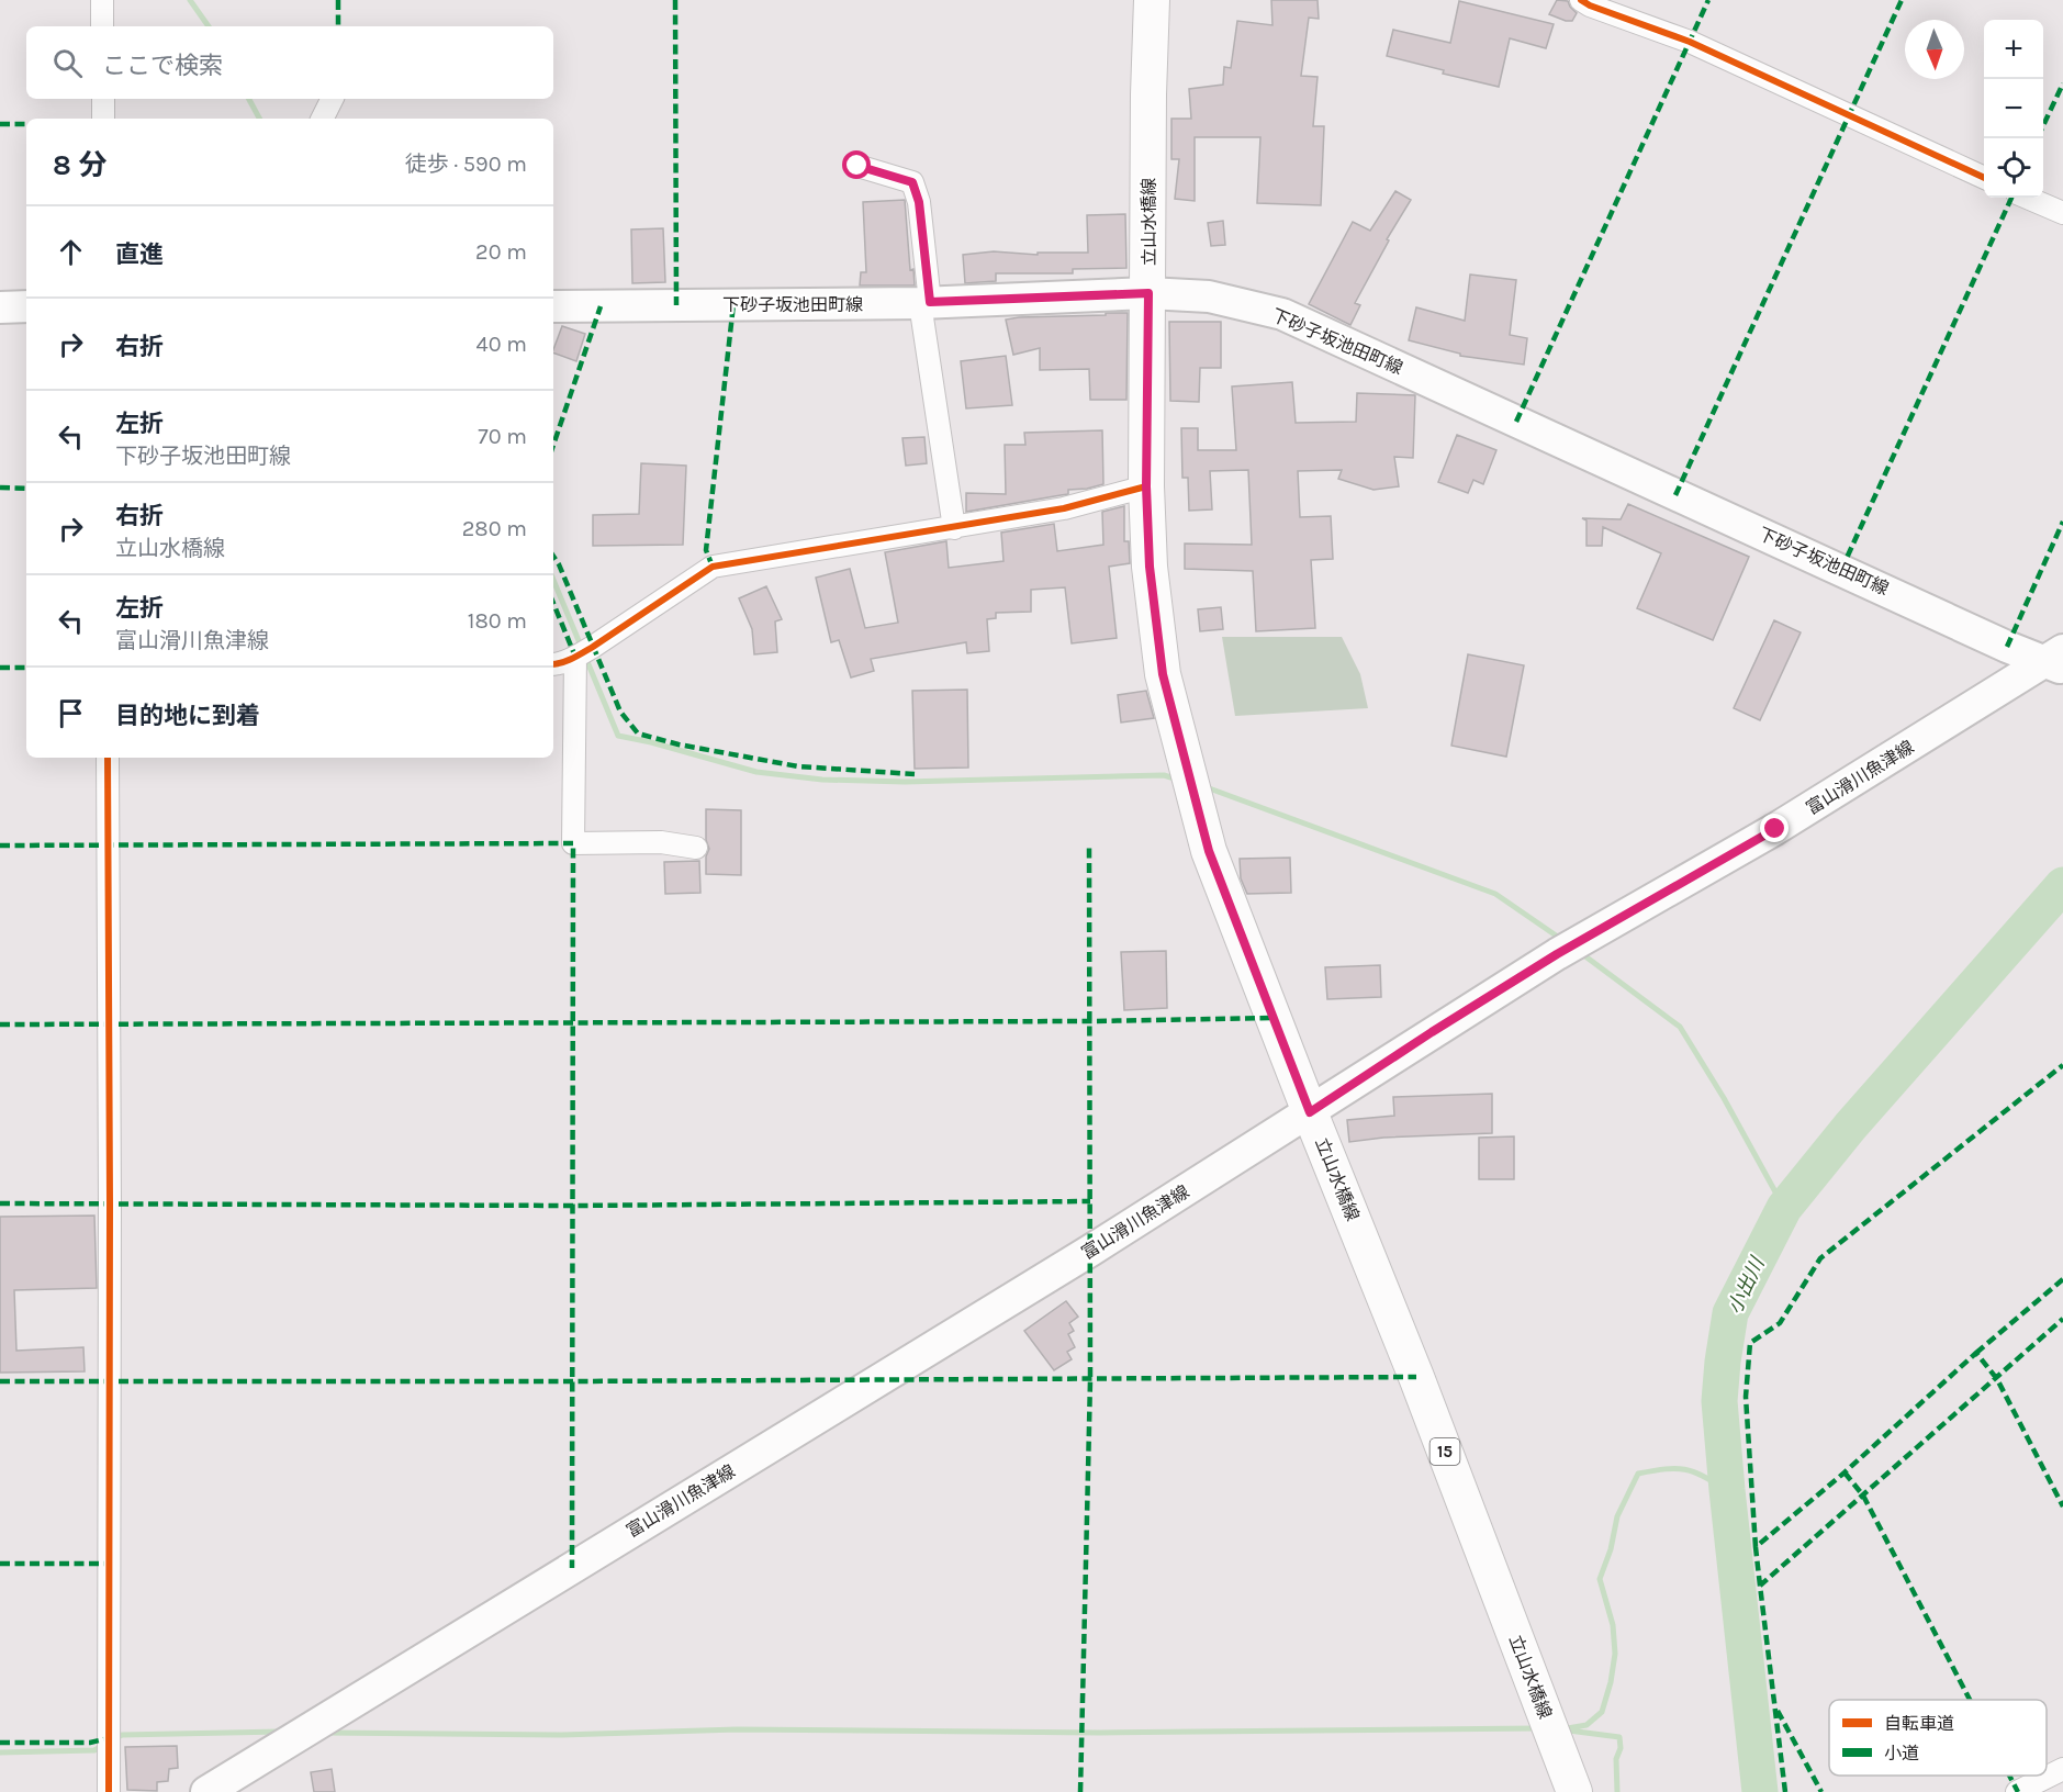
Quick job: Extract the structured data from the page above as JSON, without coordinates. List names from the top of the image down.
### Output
{
  "streets": {
    "main road": [
      "立山水橋線",
      "下砂子坂池田町線",
      "富山滑川魚津線",
      "15"
    ]
  },
  "crossings": [
    ["立山水橋線", "下砂子坂池田町線"],
    ["立山水橋線", "富山滑川魚津線"],
    ["下砂子坂池田町線", "富山滑川魚津線"]
  ],
  "water": ["小出川"],
  "legend": ["自転車道", "小道"],
  "north": "bottom",
  "page": {
    "map_buttons": ["+", "−"],
    "search": "ここで検索",
    "heading": ["8 分", "徒歩 · 590 m"],
    "list": [
      ["直進", "20 m"],
      ["右折", "40 m"],
      ["左折", "下砂子坂池田町線", "70 m"],
      ["右折", "立山水橋線", "280 m"],
      ["左折", "富山滑川魚津線", "180 m"],
      "目的地に到着"
    ]
  }
}
